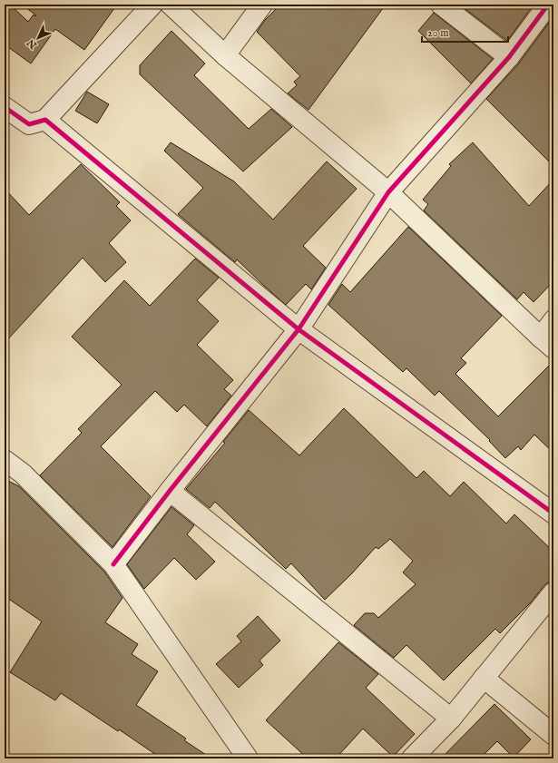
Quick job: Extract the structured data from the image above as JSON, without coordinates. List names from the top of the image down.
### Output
{
  "scale_bar": "20 m",
  "north": "bottom left"
}
